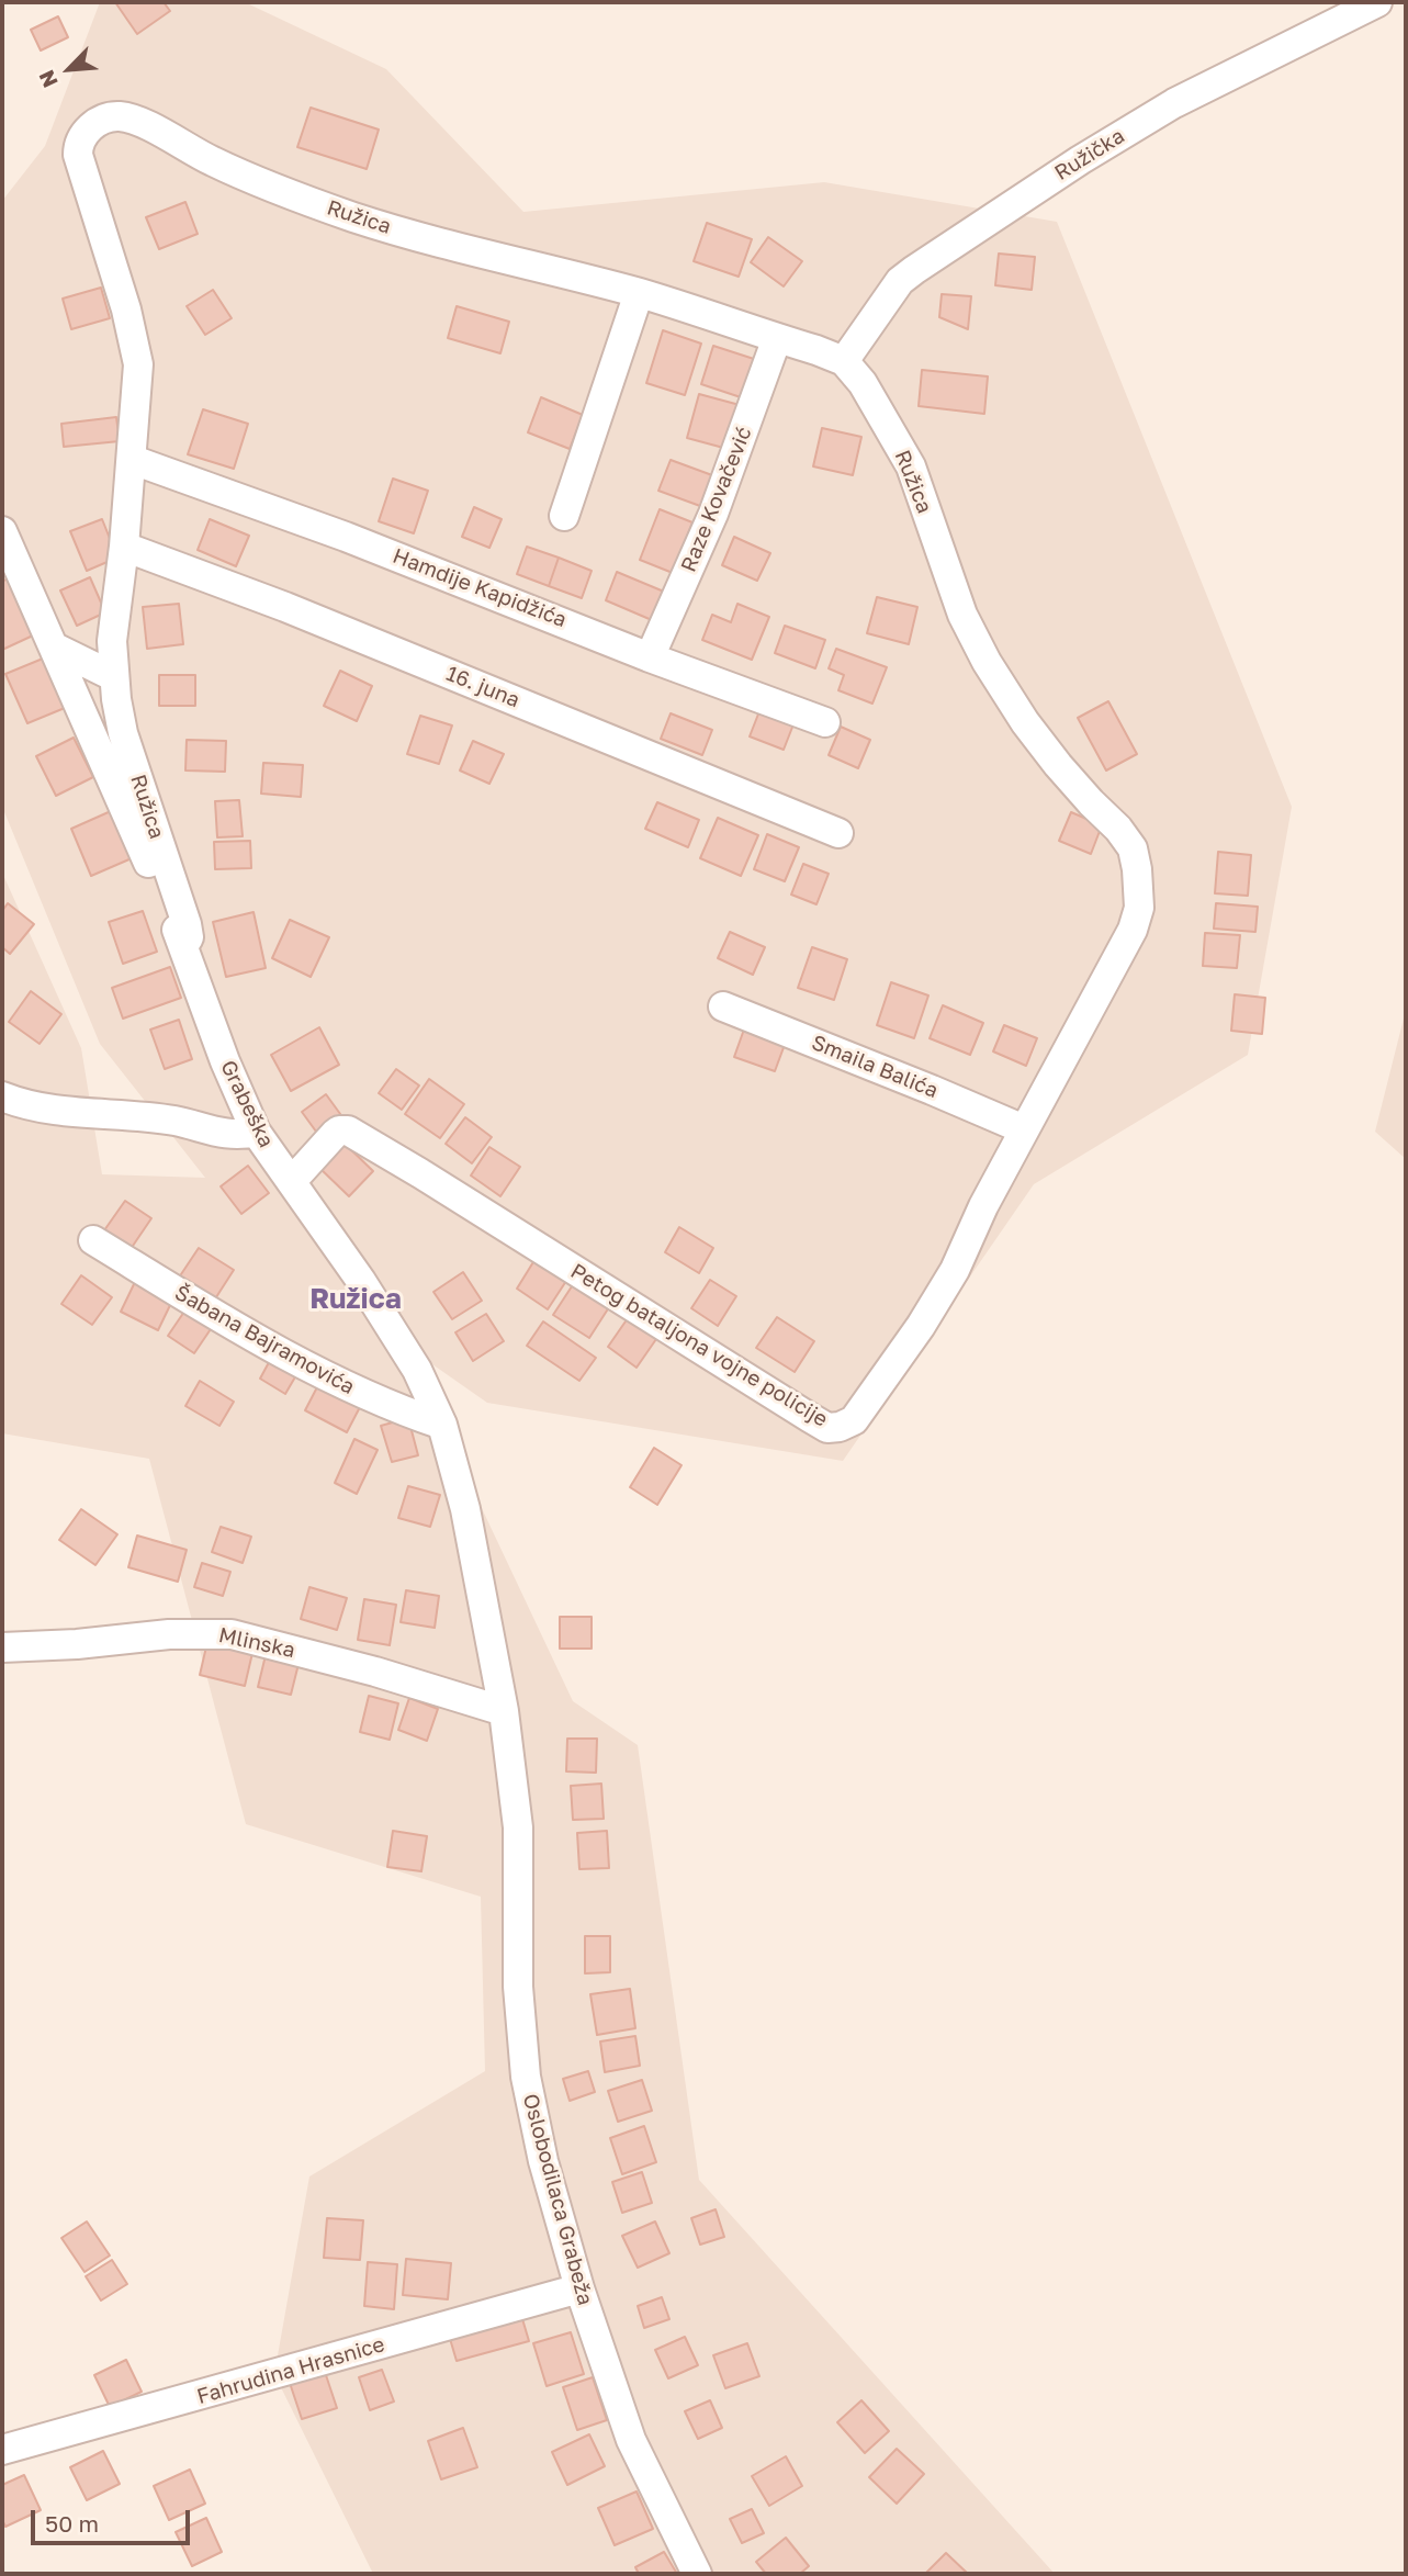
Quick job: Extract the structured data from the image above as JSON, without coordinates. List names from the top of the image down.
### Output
{
  "streets": {
    "street": [
      "Ružička",
      "Ružica",
      "Raze Kovačević",
      "Hamdije Kapidžića",
      "16. juna",
      "Smaila Balića",
      "Grabeška",
      "Šabana Bajramovića",
      "Petog bataljona vojne policije",
      "Mlinska",
      "Oslobodilaca Grabeža",
      "Fahrudina Hrasnice"
    ]
  },
  "crossings": [
    ["Ružička", "Ružica"],
    ["Ružica", "Raze Kovačević"],
    ["Ružica", "Hamdije Kapidžića"],
    ["Ružica", "16. juna"],
    ["Ružica", "Grabeška"],
    ["Ružica", "Petog bataljona vojne policije"],
    ["Raze Kovačević", "Hamdije Kapidžića"],
    ["Smaila Balića", "Petog bataljona vojne policije"],
    ["Grabeška", "Šabana Bajramovića"],
    ["Grabeška", "Petog bataljona vojne policije"],
    ["Grabeška", "Mlinska"],
    ["Grabeška", "Oslobodilaca Grabeža"],
    ["Mlinska", "Oslobodilaca Grabeža"],
    ["Oslobodilaca Grabeža", "Fahrudina Hrasnice"]
  ],
  "districts": ["Ružica"],
  "scale_bar": "50 m",
  "north": "bottom left"
}
